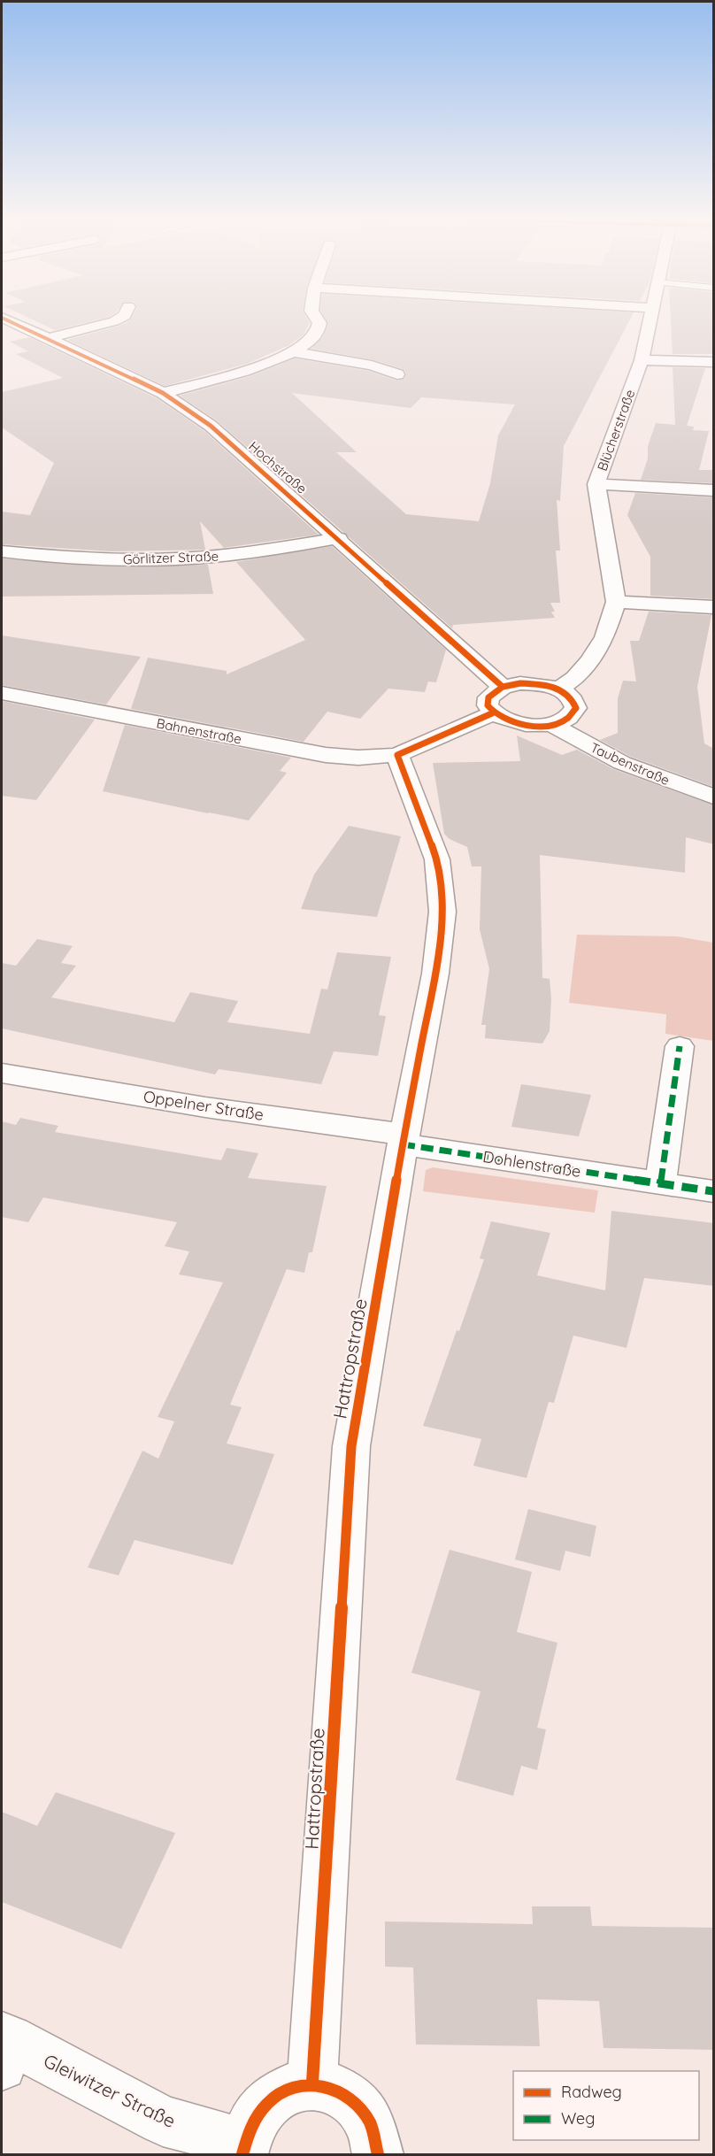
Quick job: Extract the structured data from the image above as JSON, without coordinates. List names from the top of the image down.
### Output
{
  "streets": {
    "street": [
      "Blücherstraße",
      "Hochstraße",
      "Görlitzer Straße",
      "Bahnenstraße",
      "Taubenstraße",
      "Oppelner Straße",
      "Dohlenstraße",
      "Hattropstraße",
      "Gleiwitzer Straße"
    ]
  },
  "crossings": [
    ["Hochstraße", "Görlitzer Straße"],
    ["Bahnenstraße", "Hattropstraße"],
    ["Oppelner Straße", "Dohlenstraße"],
    ["Oppelner Straße", "Hattropstraße"],
    ["Dohlenstraße", "Hattropstraße"]
  ],
  "legend": ["Radweg", "Weg"]
}
